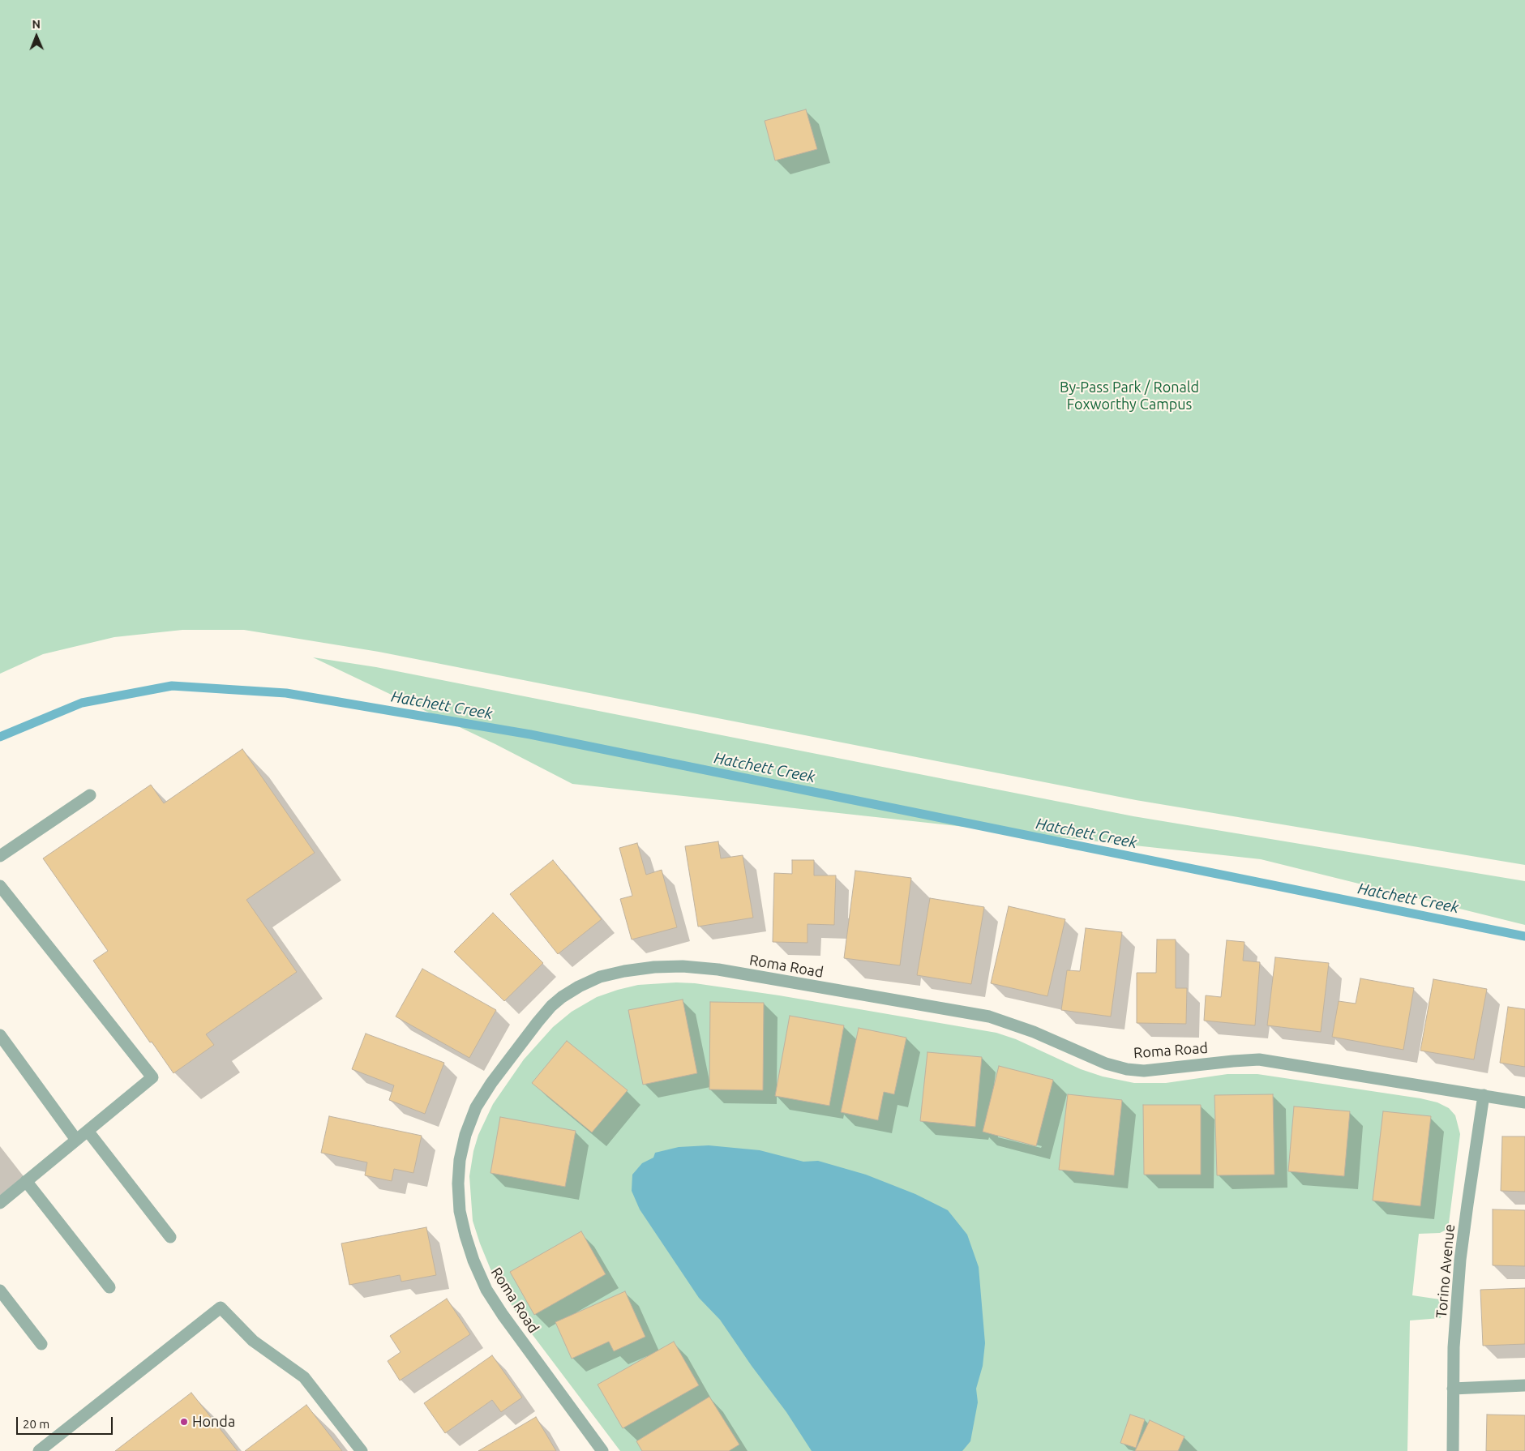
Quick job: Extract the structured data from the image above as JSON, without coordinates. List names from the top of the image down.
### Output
{
  "streets": {
    "street": ["Roma Road", "Torino Avenue"]
  },
  "crossings": [
    ["Roma Road", "Torino Avenue"]
  ],
  "water": ["Hatchett Creek"],
  "parks": ["By-Pass Park / Ronald Foxworthy Campus"],
  "places": ["Honda"],
  "scale_bar": "20 m",
  "north": "top"
}
